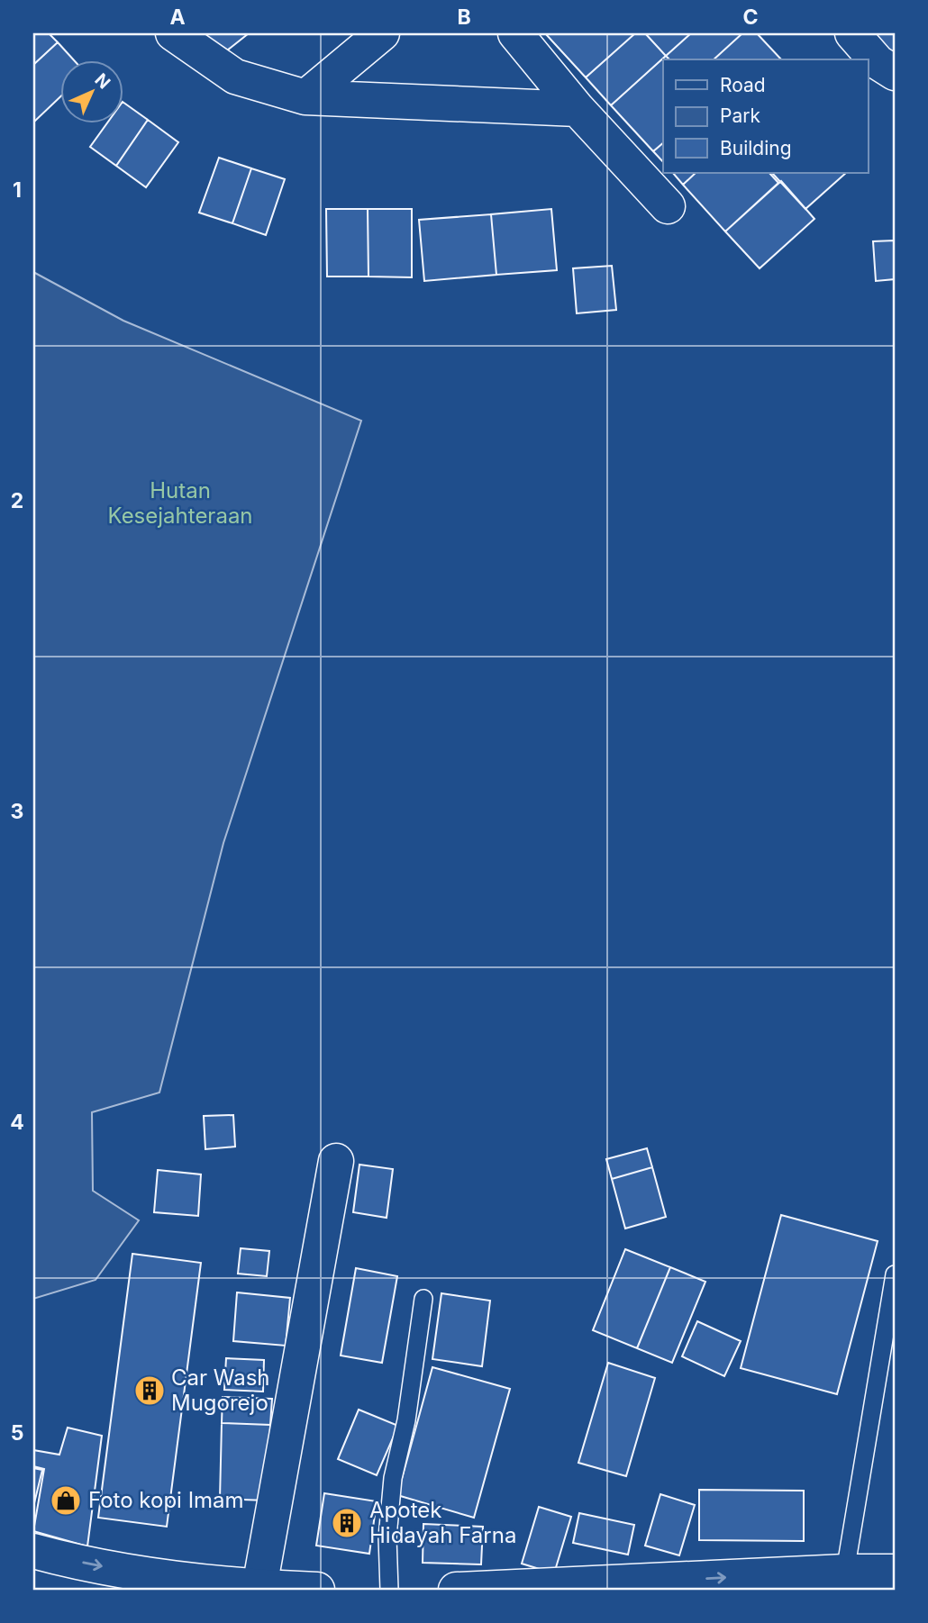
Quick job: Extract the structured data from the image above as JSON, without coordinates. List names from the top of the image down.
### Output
{
  "parks": ["Hutan Kesejahteraan"],
  "places": {
    "building": ["Car Wash Mugorejo", "Apotek Hidayah Farna"],
    "shop": ["Foto kopi Imam"]
  },
  "legend": ["Road", "Park", "Building"],
  "north": "top right",
  "grid": {
    "columns": ["A", "B", "C"],
    "rows": [
      "1",
      "2",
      "3",
      "4",
      "5"
    ]
  }
}
